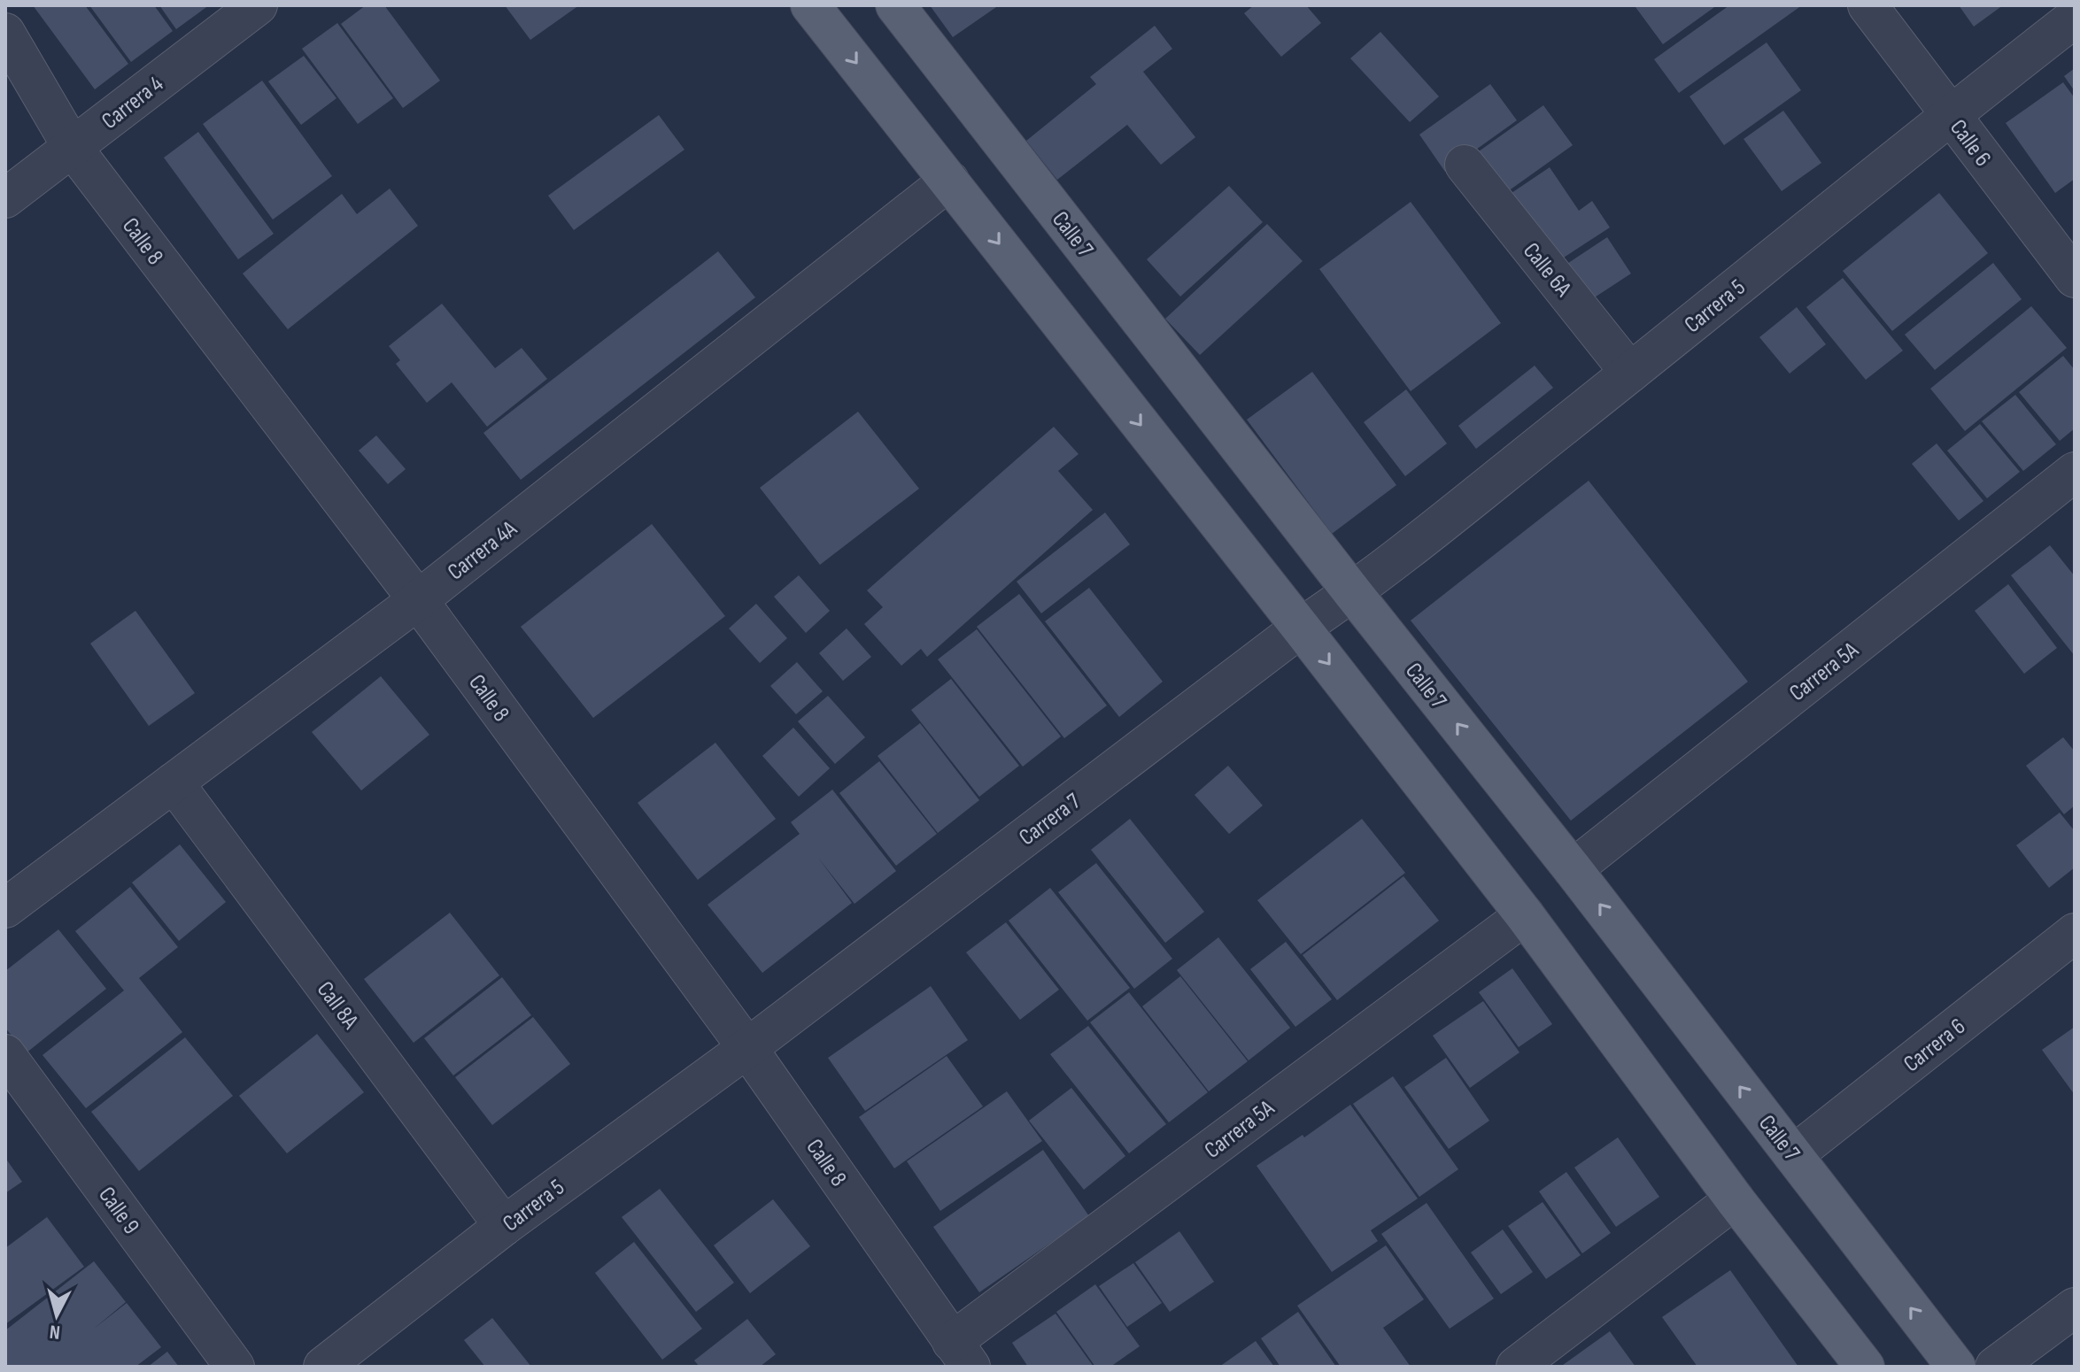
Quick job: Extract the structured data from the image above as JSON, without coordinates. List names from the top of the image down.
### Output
{
  "streets": {
    "main road": ["Calle 7"],
    "street": [
      "Carrera 4",
      "Calle 6",
      "Calle 8",
      "Calle 6A",
      "Carrera 5",
      "Carrera 4A",
      "Carrera 5A",
      "Carrera 7",
      "Call 8A",
      "Carrera 6",
      "Calle 9"
    ]
  },
  "crossings": [
    ["Carrera 4", "Calle 8"],
    ["Calle 6", "Carrera 5"],
    ["Calle 7", "Carrera 5"],
    ["Calle 7", "Carrera 5A"],
    ["Calle 7", "Carrera 7"],
    ["Calle 7", "Carrera 6"],
    ["Calle 8", "Carrera 5"],
    ["Calle 8", "Carrera 4A"],
    ["Calle 8", "Carrera 5A"],
    ["Calle 8", "Carrera 7"],
    ["Calle 6A", "Carrera 5"],
    ["Carrera 5", "Carrera 7"],
    ["Carrera 5", "Call 8A"],
    ["Carrera 4A", "Call 8A"]
  ],
  "north": "bottom"
}
